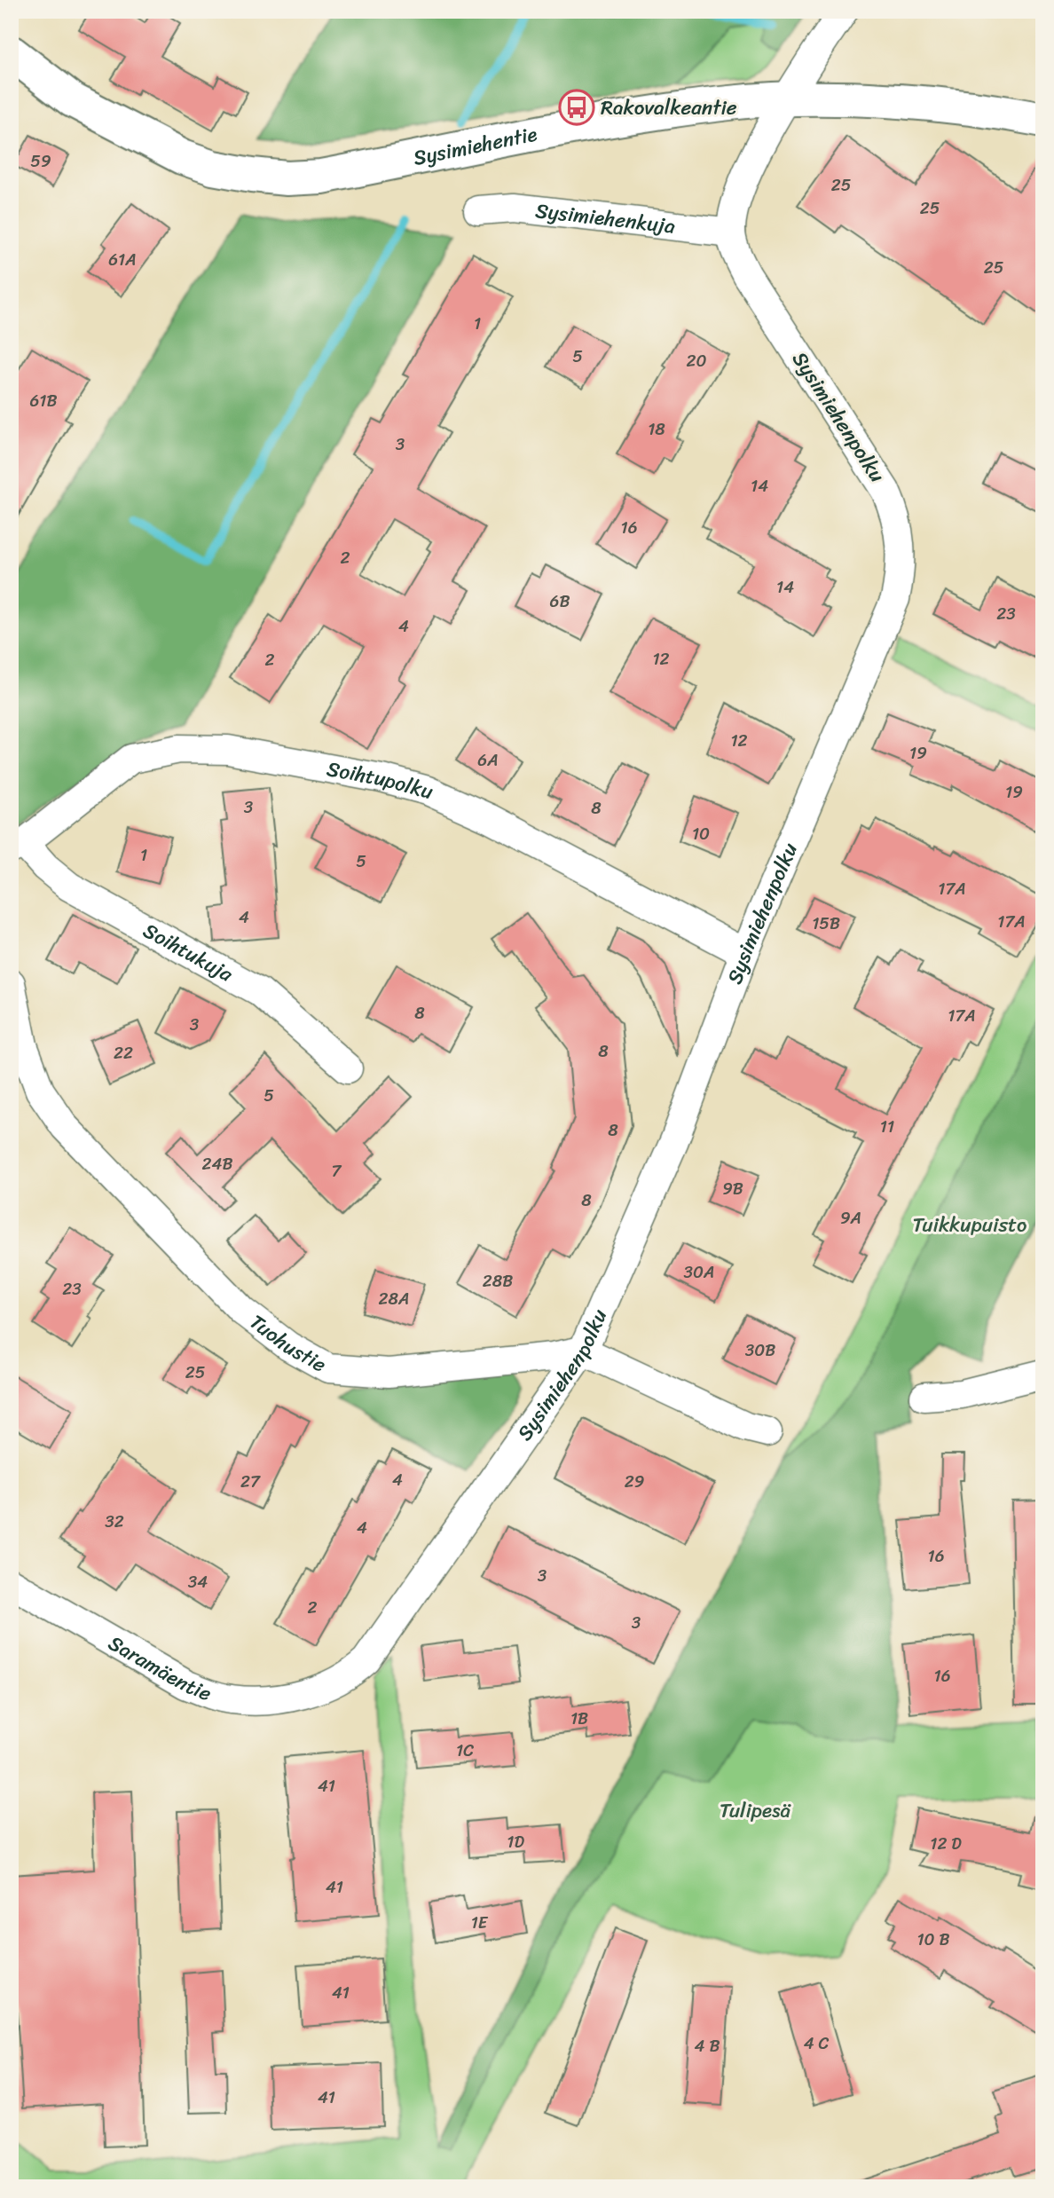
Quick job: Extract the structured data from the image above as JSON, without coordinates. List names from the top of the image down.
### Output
{
  "streets": {
    "street": [
      "Sysimiehentie",
      "Sysimiehenkuja",
      "Sysimiehenpolku",
      "Soihtupolku",
      "Soihtukuja",
      "Tuohustie",
      "Saramäentie"
    ]
  },
  "crossings": [
    ["Sysimiehentie", "Sysimiehenpolku"],
    ["Sysimiehenkuja", "Sysimiehenpolku"],
    ["Sysimiehenpolku", "Soihtupolku"],
    ["Sysimiehenpolku", "Tuohustie"],
    ["Sysimiehenpolku", "Saramäentie"],
    ["Soihtupolku", "Soihtukuja"]
  ],
  "parks": ["Tuikkupuisto", "Tulipesä"],
  "places": {
    "bus stop": ["Rakovalkeantie"]
  },
  "house_numbers": [
    "59",
    "25",
    "25",
    "61A",
    "25",
    "1",
    "5",
    "20",
    "61B",
    "18",
    "3",
    "14",
    "16",
    "2",
    "14",
    "6B",
    "23",
    "4",
    "12",
    "2",
    "12",
    "19",
    "6A",
    "19",
    "3",
    "8",
    "10",
    "1",
    "5",
    "17A",
    "4",
    "17A",
    "15B",
    "8",
    "17A",
    "3",
    "8",
    "22",
    "5",
    "11",
    "8",
    "24B",
    "7",
    "9B",
    "8",
    "9A",
    "30A",
    "28B",
    "23",
    "28A",
    "30B",
    "25",
    "4",
    "27",
    "29",
    "32",
    "4",
    "16",
    "3",
    "34",
    "2",
    "3",
    "16",
    "1B",
    "1C",
    "41",
    "1D",
    "12 D",
    "41",
    "1E",
    "10 B",
    "41",
    "4 C",
    "4 B",
    "41"
  ]
}
